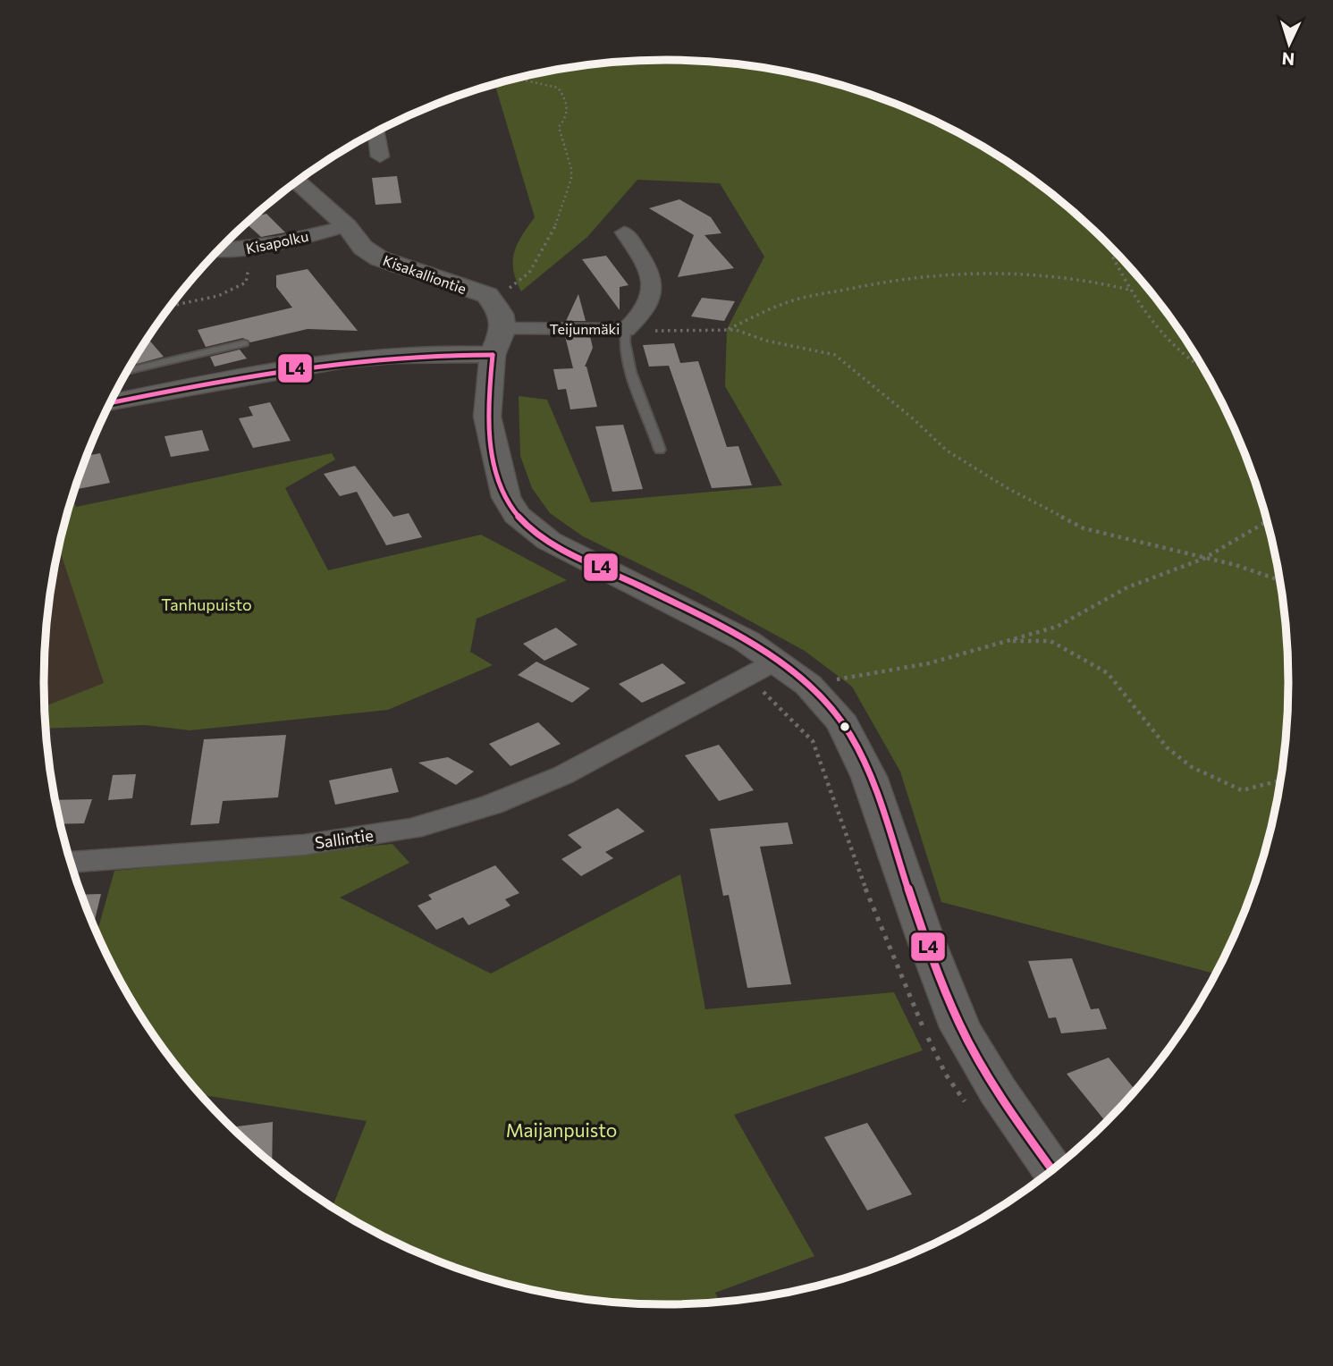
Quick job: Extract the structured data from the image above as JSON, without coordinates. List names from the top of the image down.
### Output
{
  "streets": {
    "street": [
      "Kisapolku",
      "Kisakalliontie",
      "Teijunmäki",
      "Sallintie"
    ]
  },
  "crossings": [
    ["Kisapolku", "Kisakalliontie"],
    ["Kisakalliontie", "Teijunmäki"]
  ],
  "parks": ["Tanhupuisto", "Maijanpuisto"],
  "lines": ["transit line L4"],
  "north": "bottom"
}
